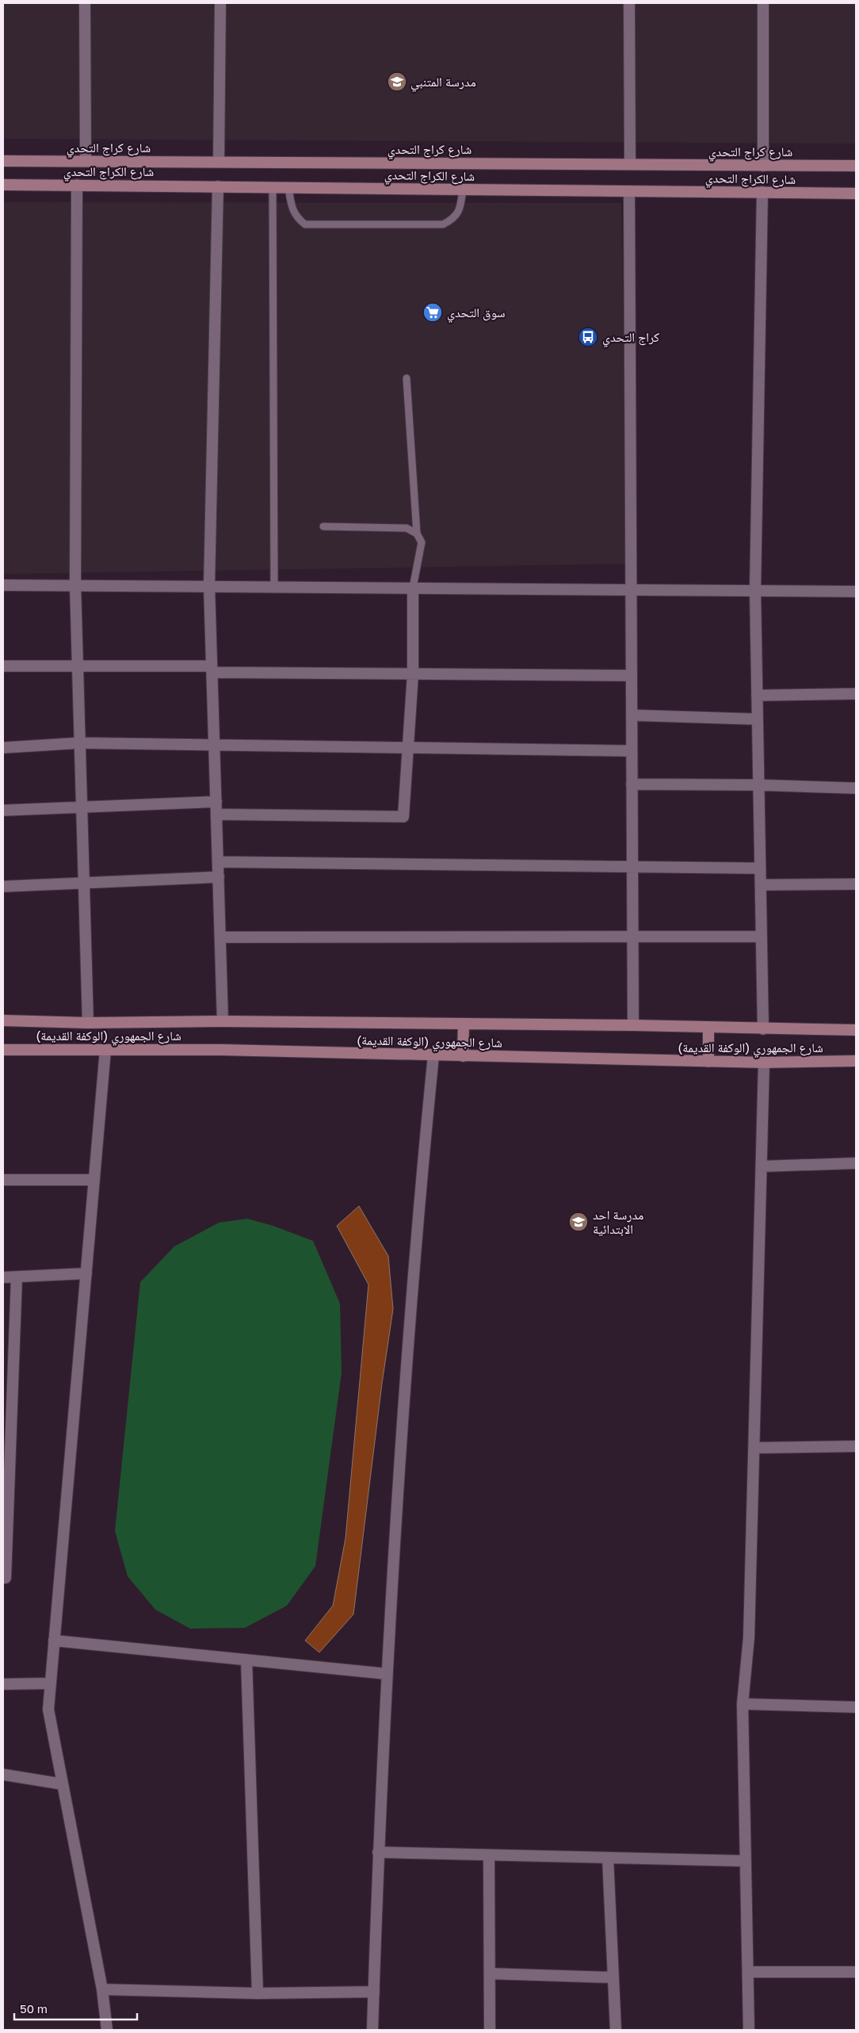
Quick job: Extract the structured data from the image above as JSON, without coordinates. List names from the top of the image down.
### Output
{
  "streets": {
    "main road": ["شارع كراج التحدي", "شارع الكراج التحدي", "شارع الجمهوري (الوكفة القديمة)"]
  },
  "places": {
    "school or university": ["مدرسة المتنبي", "مدرسة احد الابتدائية"],
    "supermarket": ["سوق التحدي"],
    "bus stop": ["كراج التحدي"]
  },
  "scale_bar": "50 m"
}
